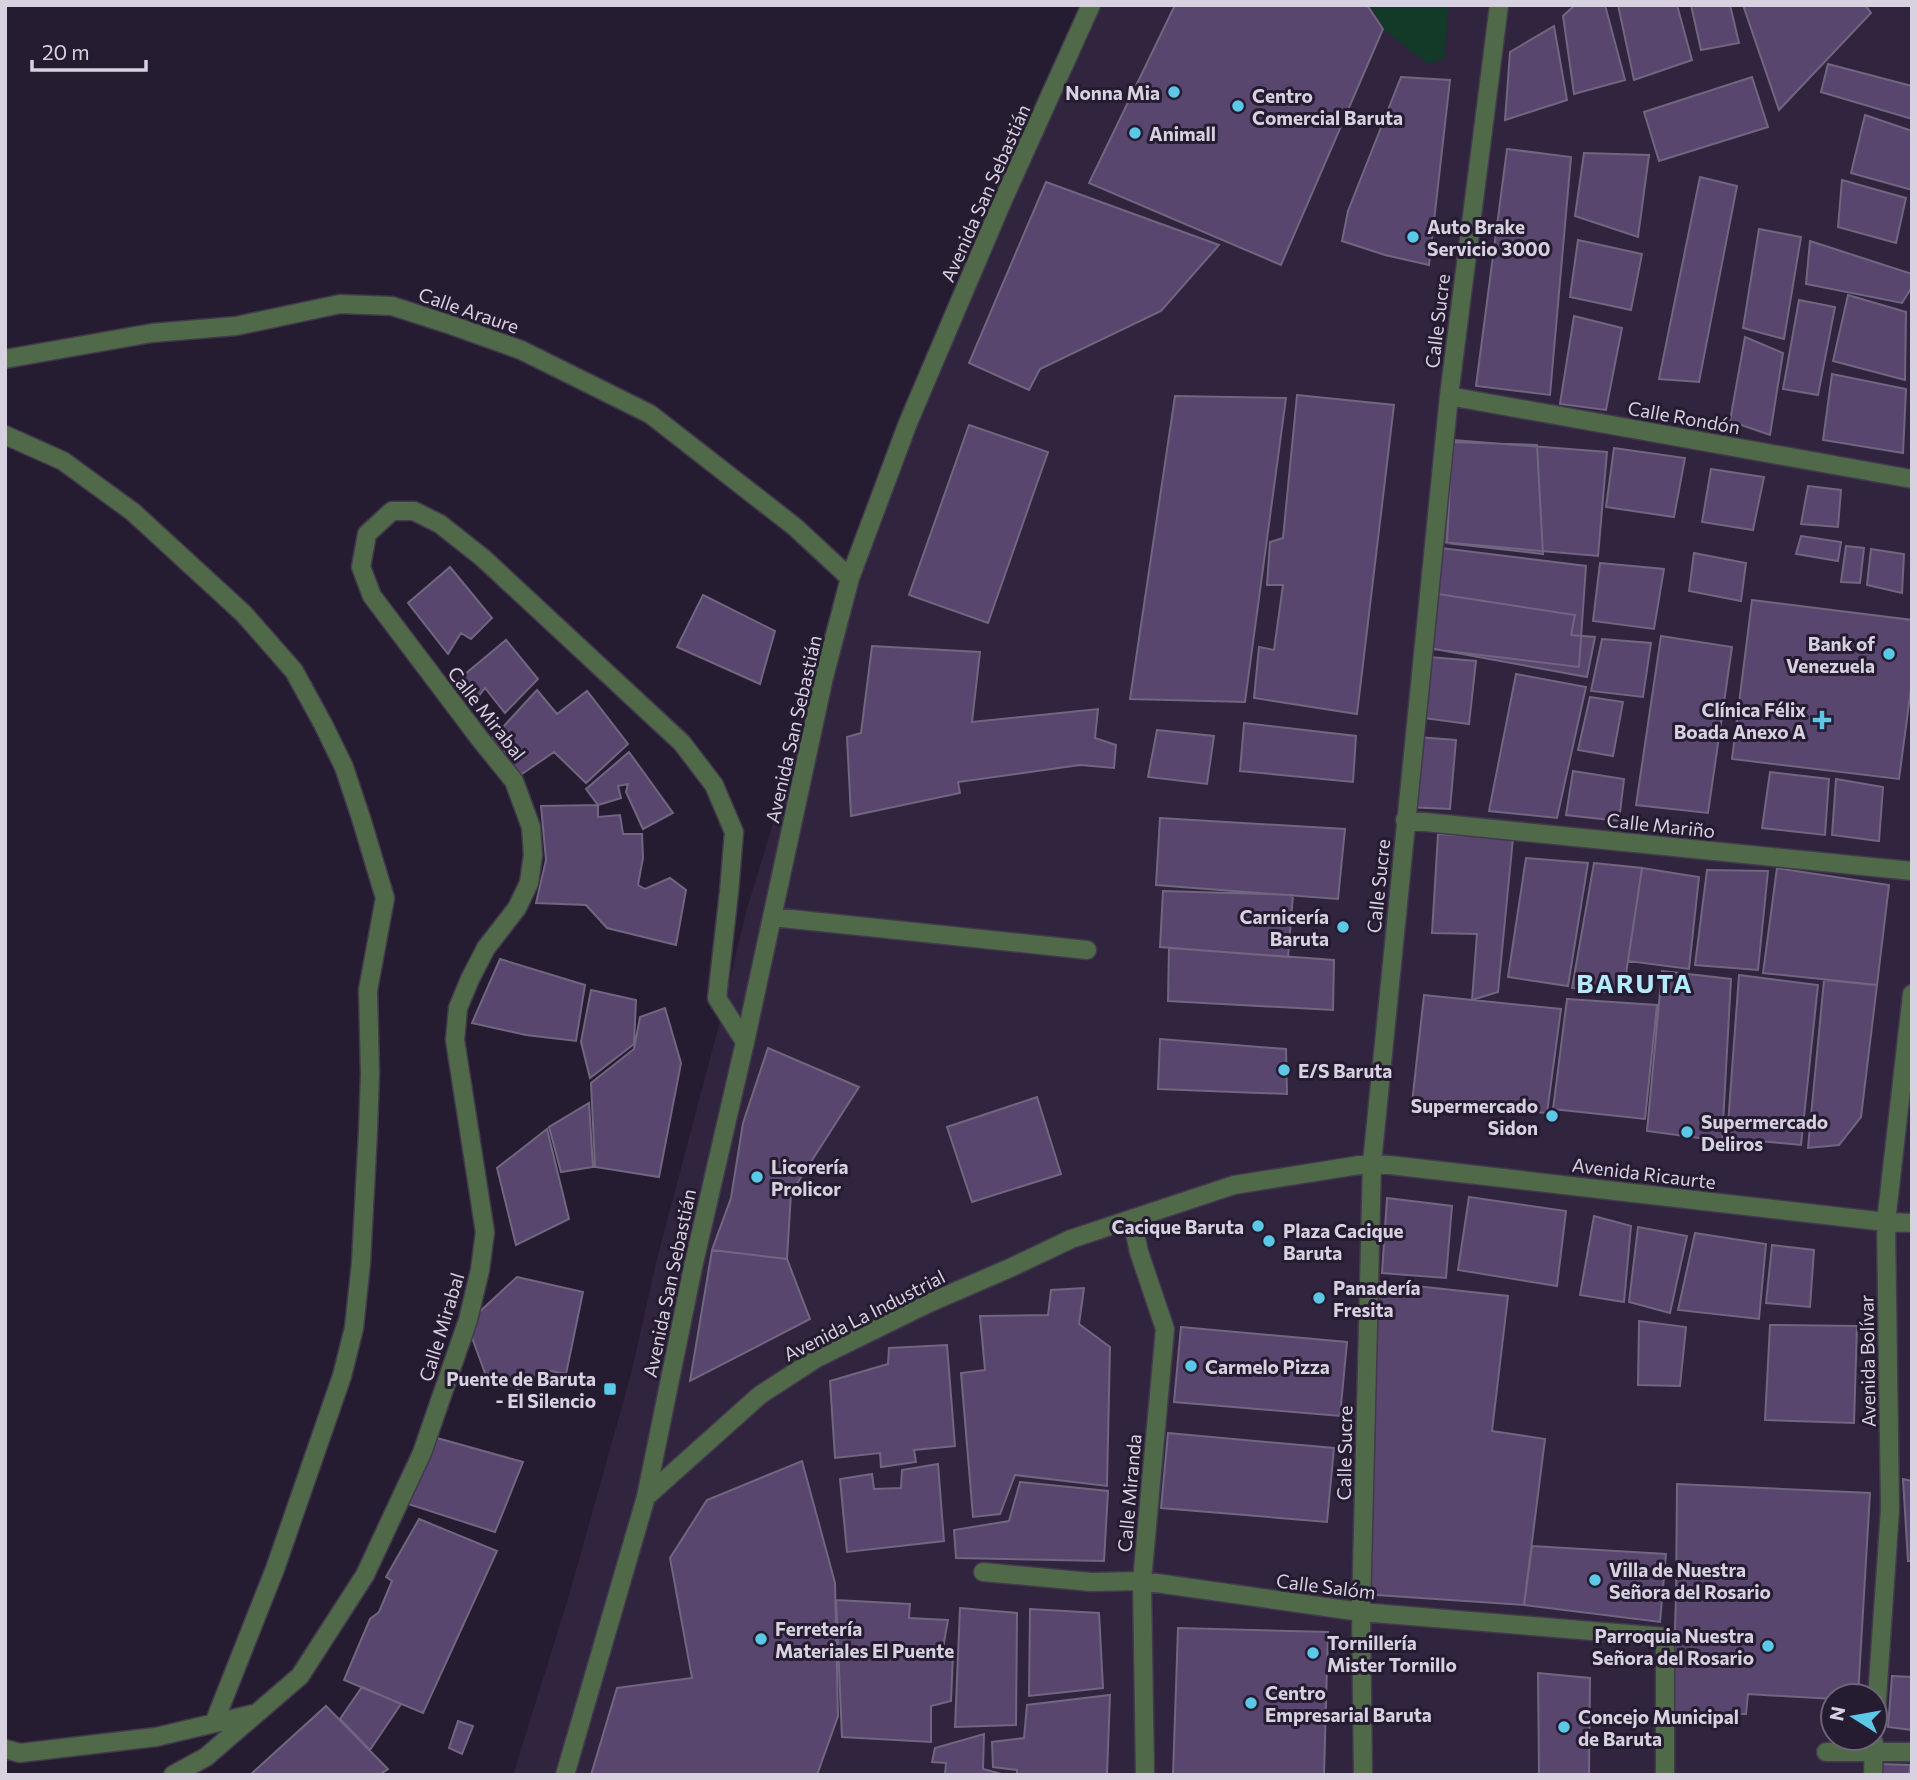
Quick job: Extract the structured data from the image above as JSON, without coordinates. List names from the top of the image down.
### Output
{
  "streets": {
    "street": [
      "Avenida San Sebastián",
      "Calle Araure",
      "Calle Sucre",
      "Calle Rondón",
      "Calle Mirabal",
      "Calle Mariño",
      "Avenida Ricaurte",
      "Avenida La Industrial",
      "Avenida Bolívar",
      "Calle Miranda",
      "Calle Salóm"
    ]
  },
  "crossings": [
    ["Avenida San Sebastián", "Calle Araure"],
    ["Avenida San Sebastián", "Calle Mirabal"],
    ["Avenida San Sebastián", "Avenida La Industrial"],
    ["Calle Sucre", "Calle Rondón"],
    ["Calle Sucre", "Calle Mariño"],
    ["Calle Sucre", "Avenida Ricaurte"],
    ["Calle Sucre", "Avenida La Industrial"],
    ["Calle Sucre", "Calle Salóm"],
    ["Avenida Ricaurte", "Avenida La Industrial"],
    ["Avenida Ricaurte", "Avenida Bolívar"],
    ["Avenida La Industrial", "Calle Miranda"],
    ["Calle Miranda", "Calle Salóm"]
  ],
  "districts": ["BARUTA"],
  "places": {
    "other": [
      "Nonna Mia",
      "Centro Comercial Baruta",
      "Animall",
      "Auto Brake Servicio 3000",
      "Bank of Venezuela",
      "Carnicería Baruta",
      "E/S Baruta",
      "Supermercado Sidon",
      "Supermercado Deliros",
      "Licorería Prolicor",
      "Cacique Baruta",
      "Plaza Cacique Baruta",
      "Panadería Fresita",
      "Carmelo Pizza",
      "Villa de Nuestra Señora del Rosario",
      "Ferretería Materiales El Puente",
      "Parroquia Nuestra Señora del Rosario",
      "Tornillería Mister Tornillo",
      "Centro Empresarial Baruta",
      "Concejo Municipal de Baruta"
    ],
    "health": ["Clínica Félix Boada Anexo A"],
    "transit": ["Puente de Baruta - El Silencio"]
  },
  "scale_bar": "20 m",
  "north": "left"
}
